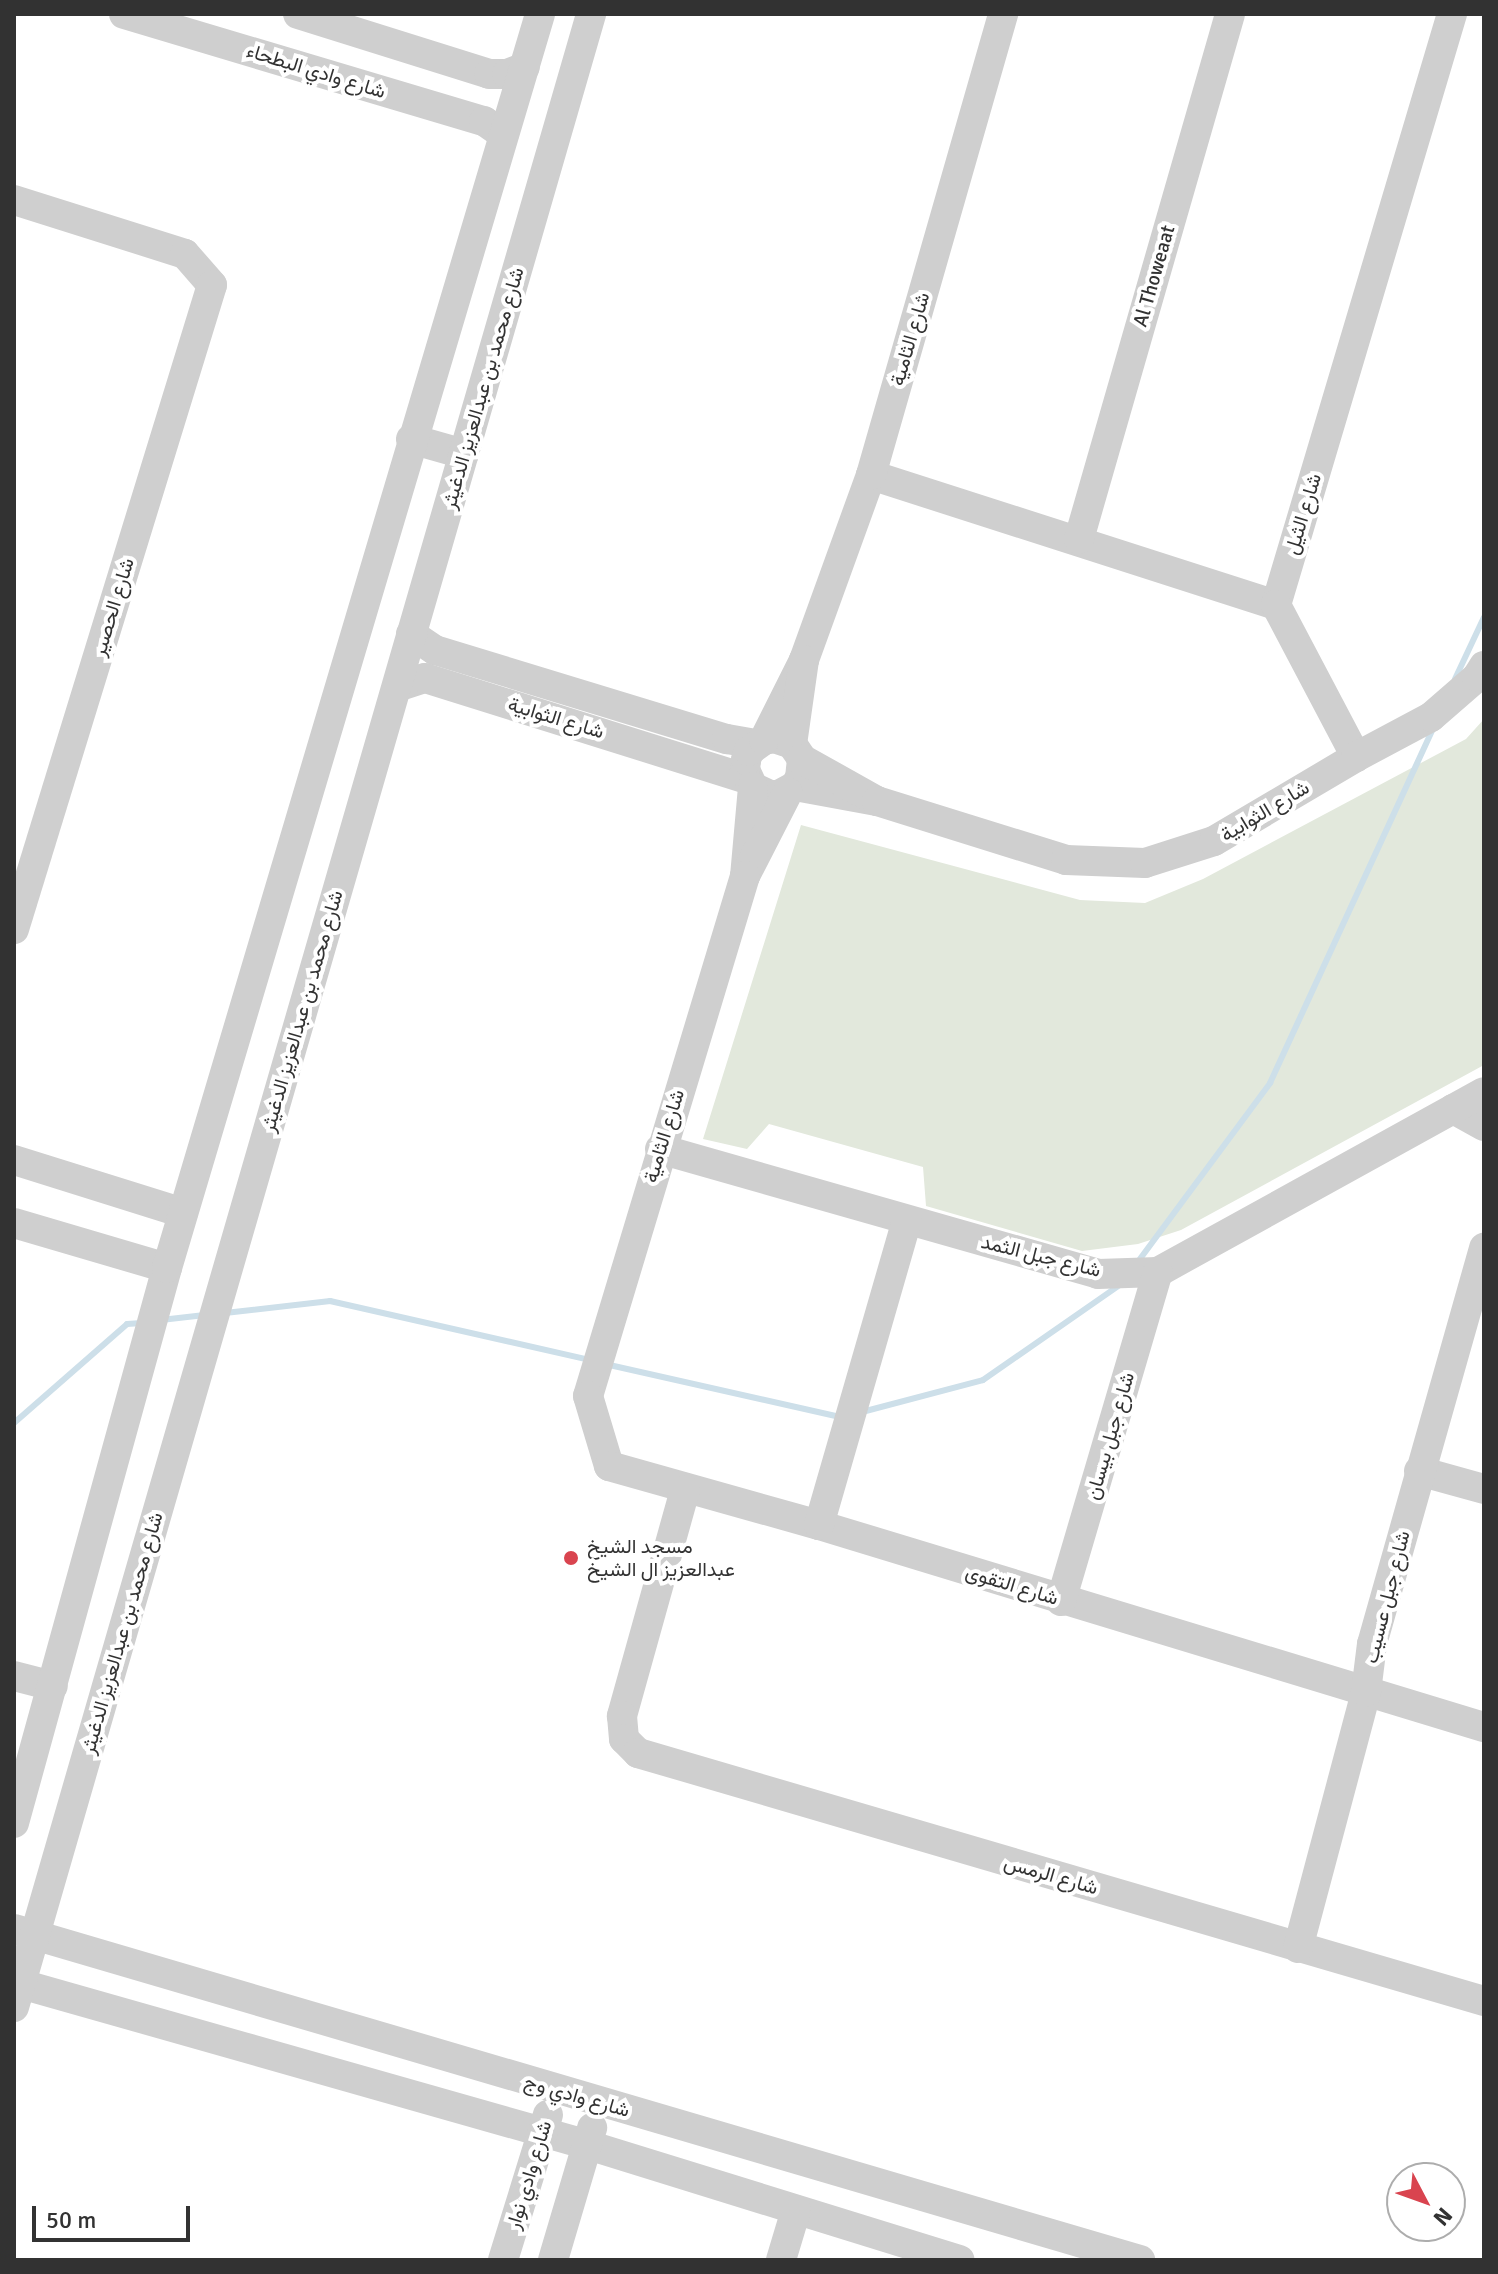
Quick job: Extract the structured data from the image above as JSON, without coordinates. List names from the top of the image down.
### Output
{
  "streets": {
    "street": [
      "شارع وادي البطحاء",
      "Al Thoweaat",
      "شارع الثامية",
      "شارع محمد بن عبدالعزيز الدغيثر",
      "شارع الثيل",
      "شارع الحصير",
      "شارع الثوابية",
      "شارع جبل الثمد",
      "شارع جبل بيسان",
      "شارع التقوى",
      "شارع جبل عسيب",
      "شارع الرمس",
      "شارع وادي وج",
      "شارع وادي نوار"
    ]
  },
  "crossings": [
    ["شارع الثامية", "شارع الثوابية"],
    ["شارع الثامية", "شارع جبل الثمد"],
    ["شارع الثامية", "شارع التقوى"],
    ["شارع محمد بن عبدالعزيز الدغيثر", "شارع الثوابية"],
    ["شارع محمد بن عبدالعزيز الدغيثر", "شارع وادي وج"],
    ["شارع جبل الثمد", "شارع جبل بيسان"],
    ["شارع جبل بيسان", "شارع التقوى"],
    ["شارع التقوى", "شارع جبل عسيب"],
    ["شارع التقوى", "شارع الرمس"],
    ["شارع جبل عسيب", "شارع الرمس"],
    ["شارع وادي وج", "شارع وادي نوار"]
  ],
  "places": ["مسجد الشيخ عبدالعزيز ال الشيخ"],
  "scale_bar": "50 m",
  "north": "bottom right"
}
